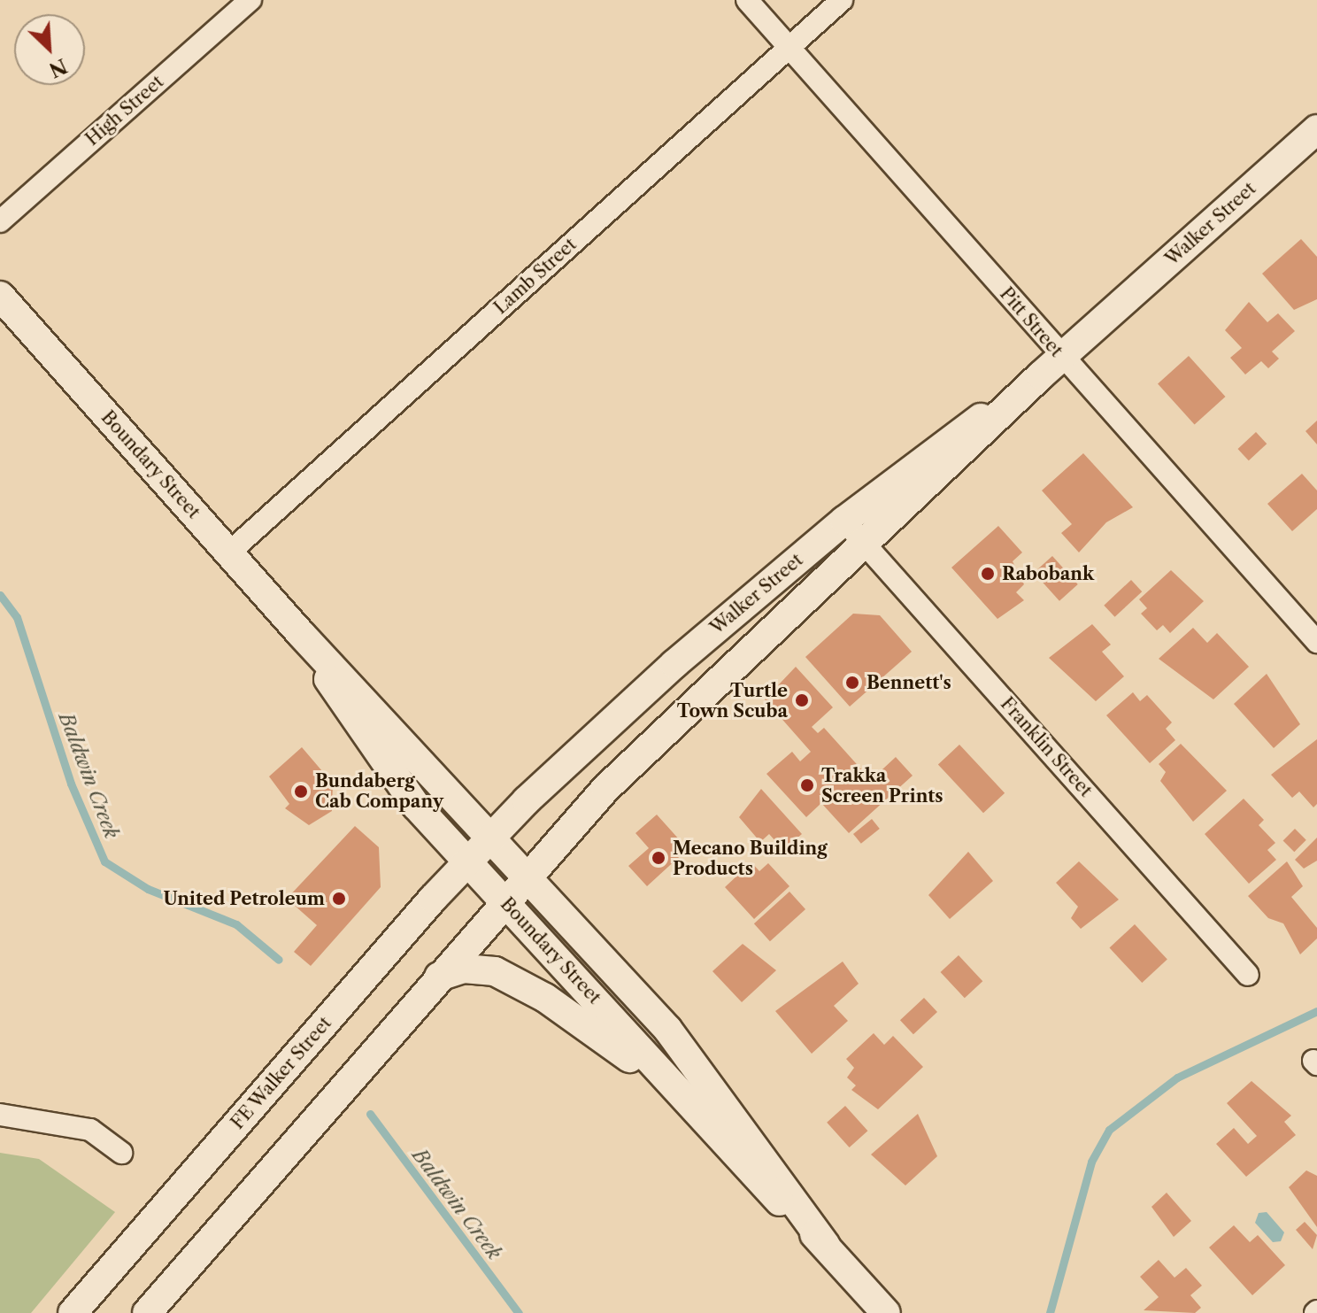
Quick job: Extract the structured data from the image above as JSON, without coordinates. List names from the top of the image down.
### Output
{
  "streets": {
    "main road": ["Walker Street", "Boundary Street", "FE Walker Street"],
    "street": [
      "High Street",
      "Lamb Street",
      "Pitt Street",
      "Franklin Street"
    ]
  },
  "crossings": [
    ["Walker Street", "Pitt Street"],
    ["Walker Street", "Boundary Street"],
    ["Walker Street", "Franklin Street"],
    ["Walker Street", "FE Walker Street"],
    ["Lamb Street", "Pitt Street"],
    ["Lamb Street", "Boundary Street"],
    ["Boundary Street", "FE Walker Street"]
  ],
  "water": ["Baldwin Creek"],
  "places": [
    "Rabobank",
    "Bennett's",
    "Turtle Town Scuba",
    "Trakka Screen Prints",
    "Bundaberg Cab Company",
    "Mecano Building Products",
    "United Petroleum"
  ],
  "north": "bottom right"
}
